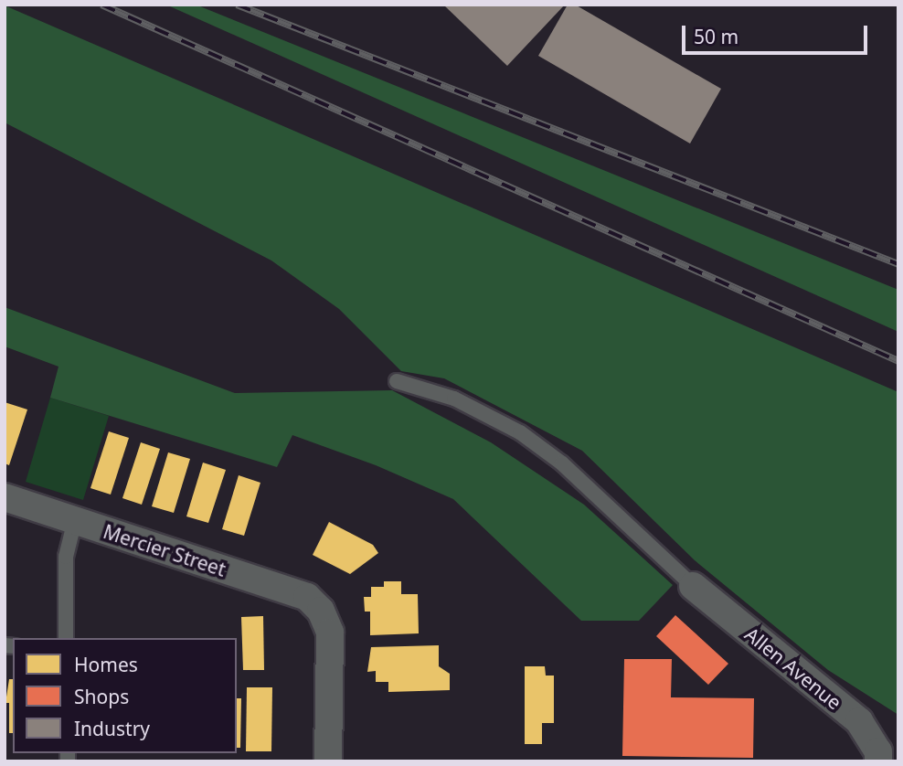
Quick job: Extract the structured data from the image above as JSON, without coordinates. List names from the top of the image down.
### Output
{
  "streets": {
    "street": ["Mercier Street", "Allen Avenue"]
  },
  "legend": ["Homes", "Shops", "Industry"],
  "scale_bar": "50 m"
}
